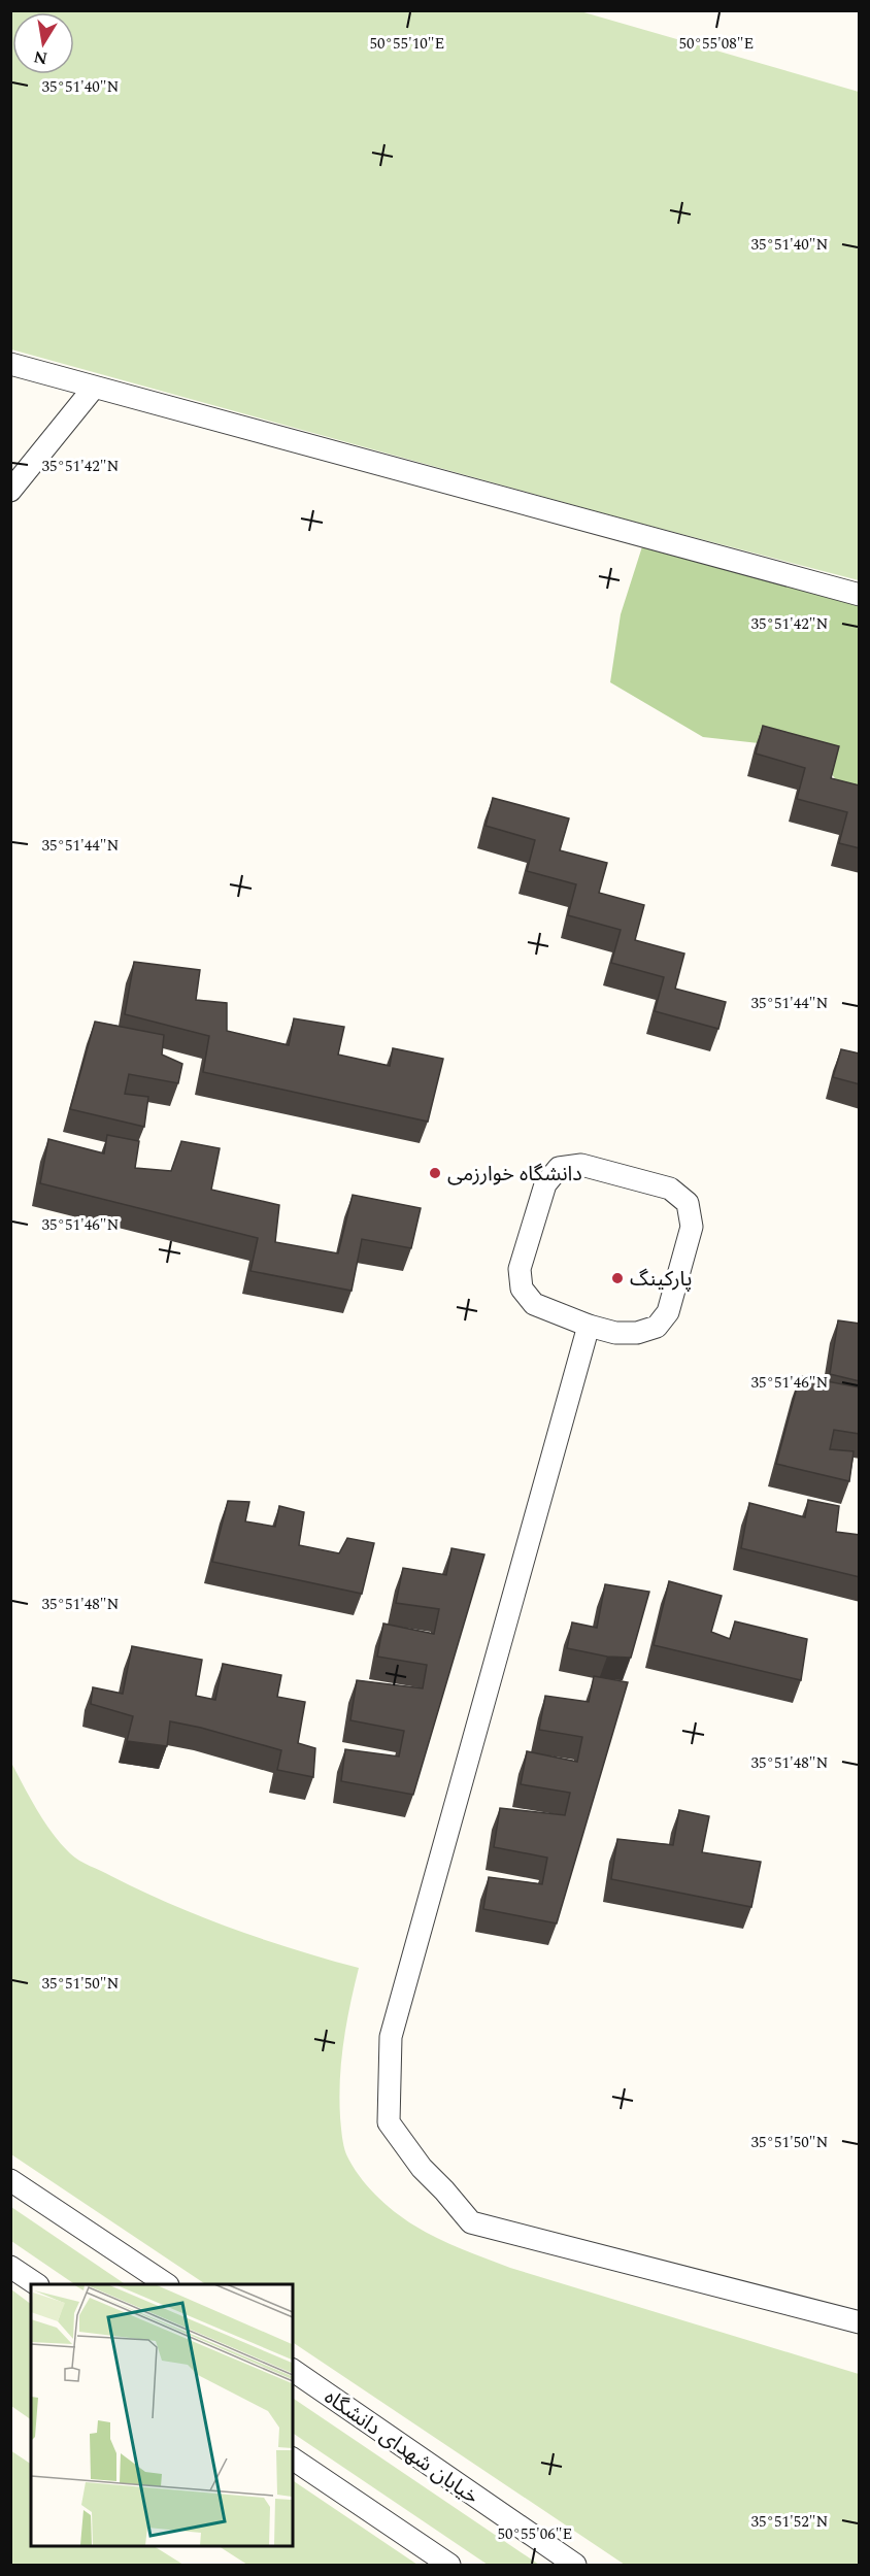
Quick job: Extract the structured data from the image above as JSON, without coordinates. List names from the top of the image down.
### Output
{
  "streets": {
    "lane": ["خیابان شهدای دانشگاه"]
  },
  "places": ["دانشگاه خوارزمی", "پارکینگ"],
  "north": "bottom",
  "coordinates": [
    "50°55'10\"E",
    "50°55'08\"E",
    "35°51'40\"N",
    "35°51'42\"N",
    "35°51'44\"N",
    "35°51'46\"N",
    "35°51'48\"N",
    "35°51'50\"N",
    "35°51'52\"N",
    "50°55'06\"E"
  ]
}
